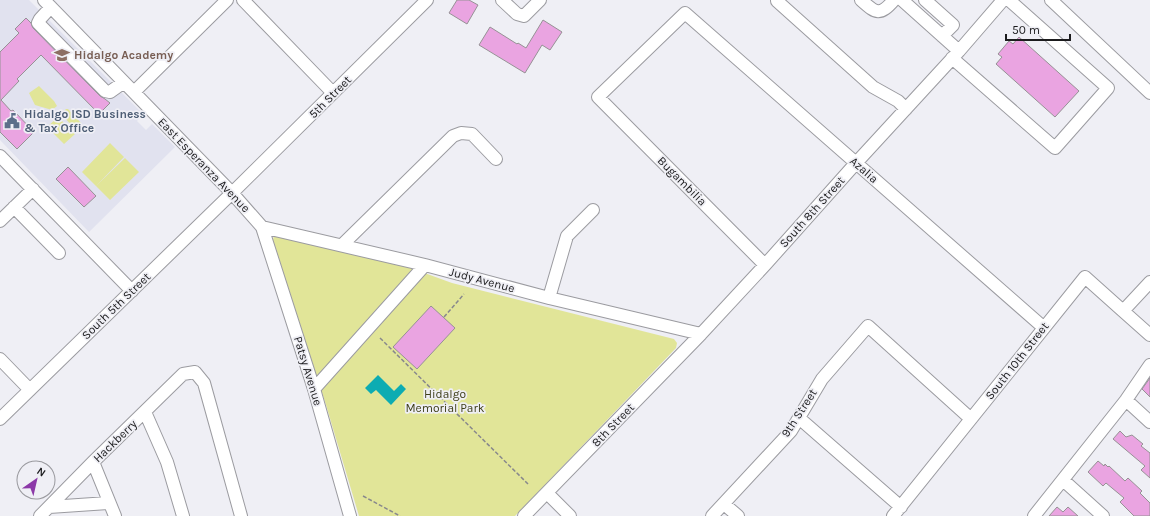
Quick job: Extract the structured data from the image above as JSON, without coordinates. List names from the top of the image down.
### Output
{
  "streets": {
    "street": [
      "5th Street",
      "East Esperanza Avenue",
      "Azalia",
      "Bugambilia",
      "South 8th Street",
      "Judy Avenue",
      "South 5th Street",
      "South 10th Street",
      "Patsy Avenue",
      "9th Street",
      "8th Street",
      "Hackberry"
    ]
  },
  "crossings": [
    ["5th Street", "East Esperanza Avenue"],
    ["5th Street", "South 5th Street"],
    ["East Esperanza Avenue", "Judy Avenue"],
    ["East Esperanza Avenue", "South 5th Street"],
    ["East Esperanza Avenue", "Patsy Avenue"],
    ["Azalia", "Bugambilia"],
    ["Azalia", "South 8th Street"],
    ["Azalia", "South 10th Street"],
    ["Bugambilia", "South 8th Street"],
    ["South 8th Street", "Judy Avenue"],
    ["South 8th Street", "8th Street"],
    ["Judy Avenue", "Patsy Avenue"],
    ["Judy Avenue", "8th Street"],
    ["South 10th Street", "9th Street"]
  ],
  "parks": ["Hidalgo Memorial Park"],
  "places": {
    "school or university": ["Hidalgo Academy"],
    "public building": ["Hidalgo ISD Business & Tax Office"]
  },
  "scale_bar": "50 m",
  "north": "top right"
}
